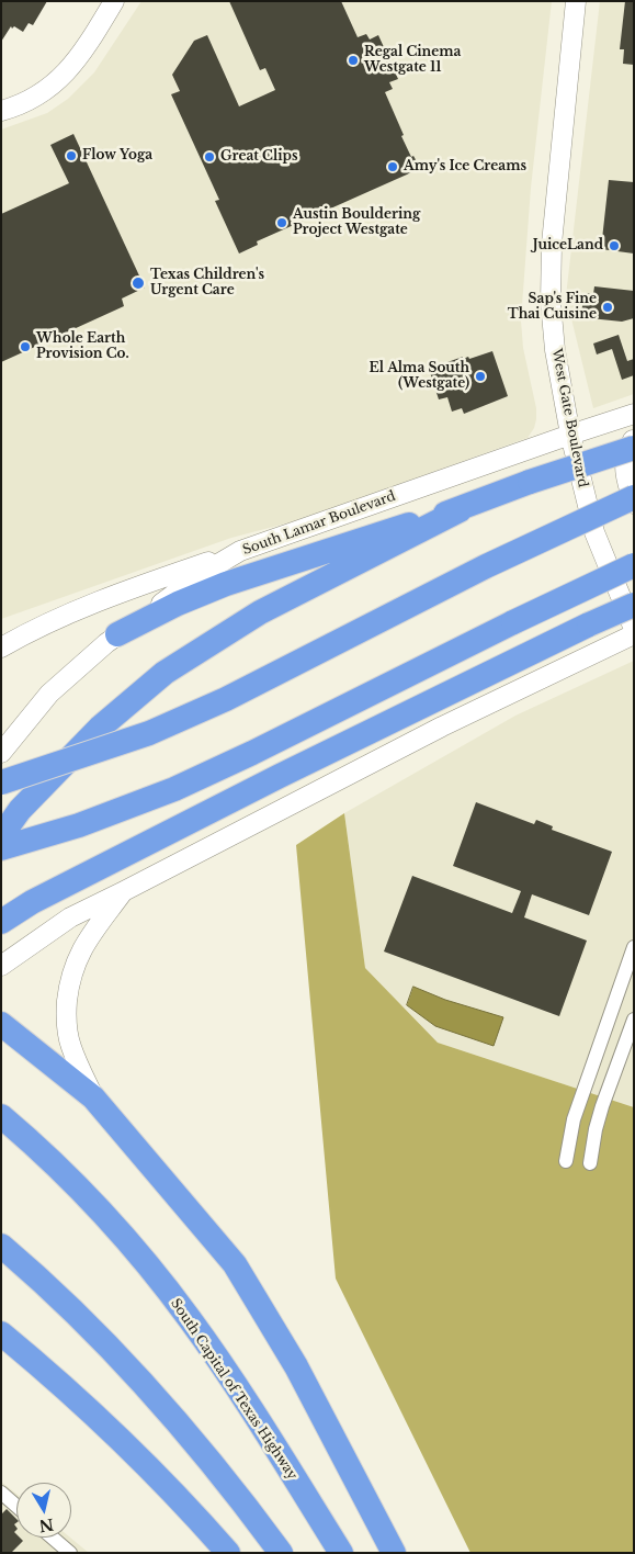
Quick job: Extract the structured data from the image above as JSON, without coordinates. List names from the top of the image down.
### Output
{
  "streets": {
    "highway": ["South Capital of Texas Highway"],
    "main road": ["West Gate Boulevard", "South Lamar Boulevard"]
  },
  "crossings": [
    ["West Gate Boulevard", "South Lamar Boulevard"]
  ],
  "places": [
    "Regal Cinema Westgate 11",
    "Flow Yoga",
    "Great Clips",
    "Amy's Ice Creams",
    "Austin Bouldering Project Westgate",
    "JuiceLand",
    "Texas Children's Urgent Care",
    "Sap's Fine Thai Cuisine",
    "Whole Earth Provision Co.",
    "El Alma South (Westgate)"
  ],
  "north": "bottom"
}
